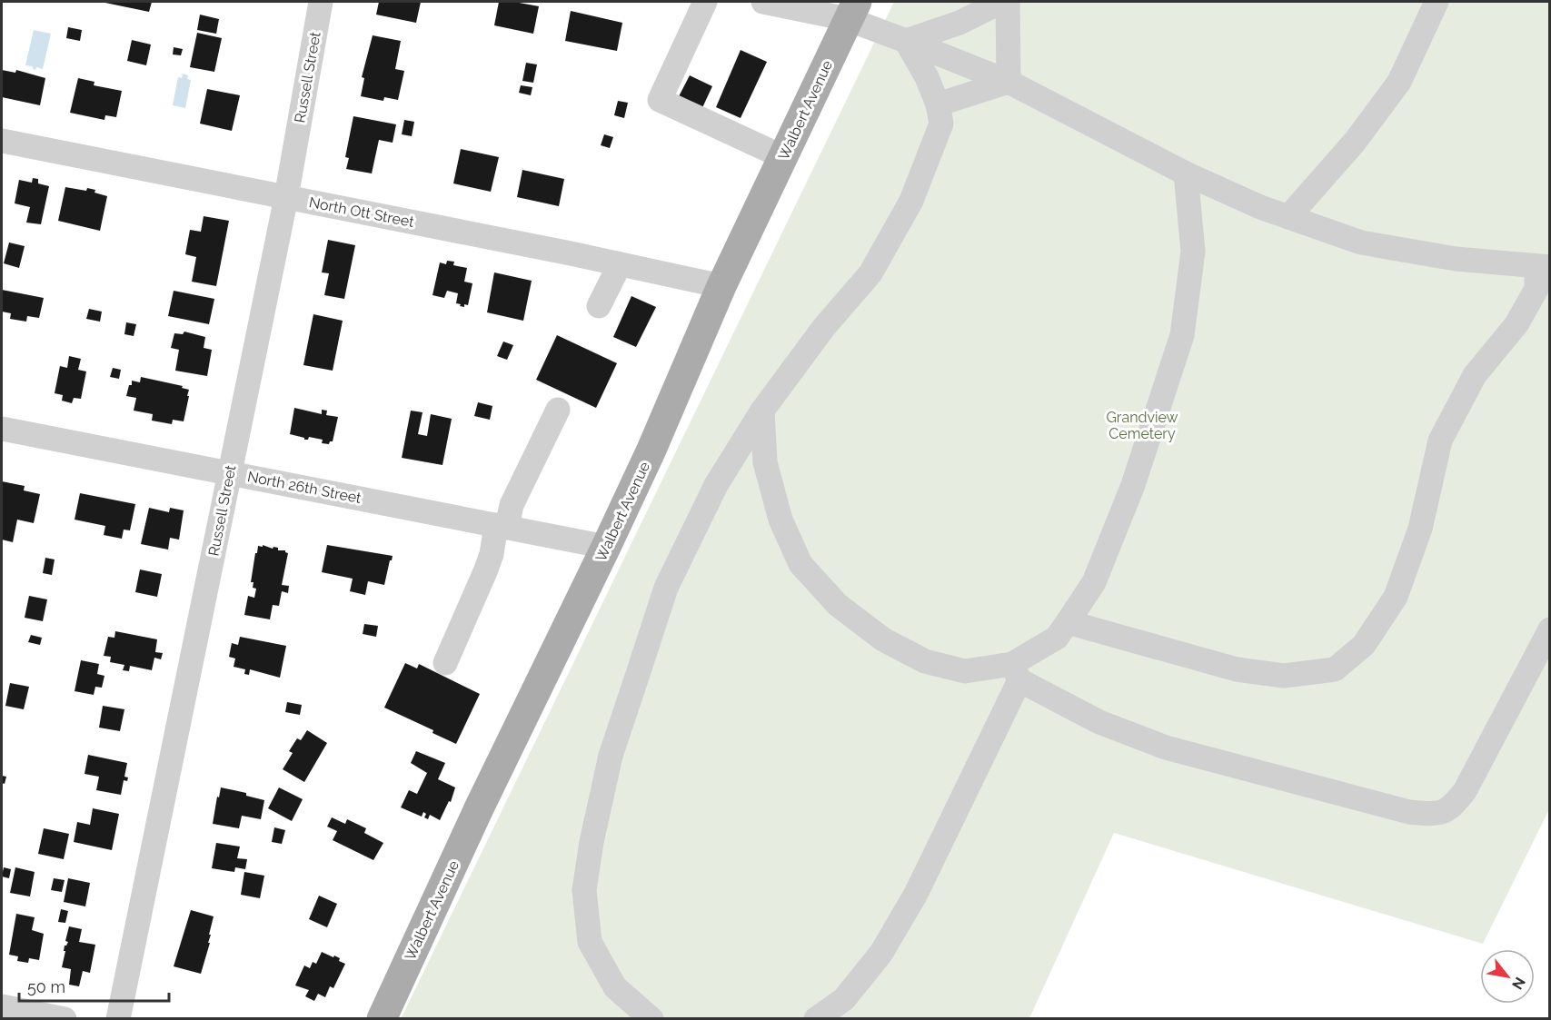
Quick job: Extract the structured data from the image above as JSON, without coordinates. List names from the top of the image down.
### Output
{
  "streets": {
    "main road": ["Walbert Avenue"],
    "street": ["Russell Street", "North Ott Street", "North 26th Street"]
  },
  "crossings": [
    ["Russell Street", "North Ott Street"],
    ["Russell Street", "North 26th Street"],
    ["Walbert Avenue", "North Ott Street"],
    ["Walbert Avenue", "North 26th Street"]
  ],
  "parks": ["Grandview Cemetery"],
  "scale_bar": "50 m",
  "north": "bottom right"
}
